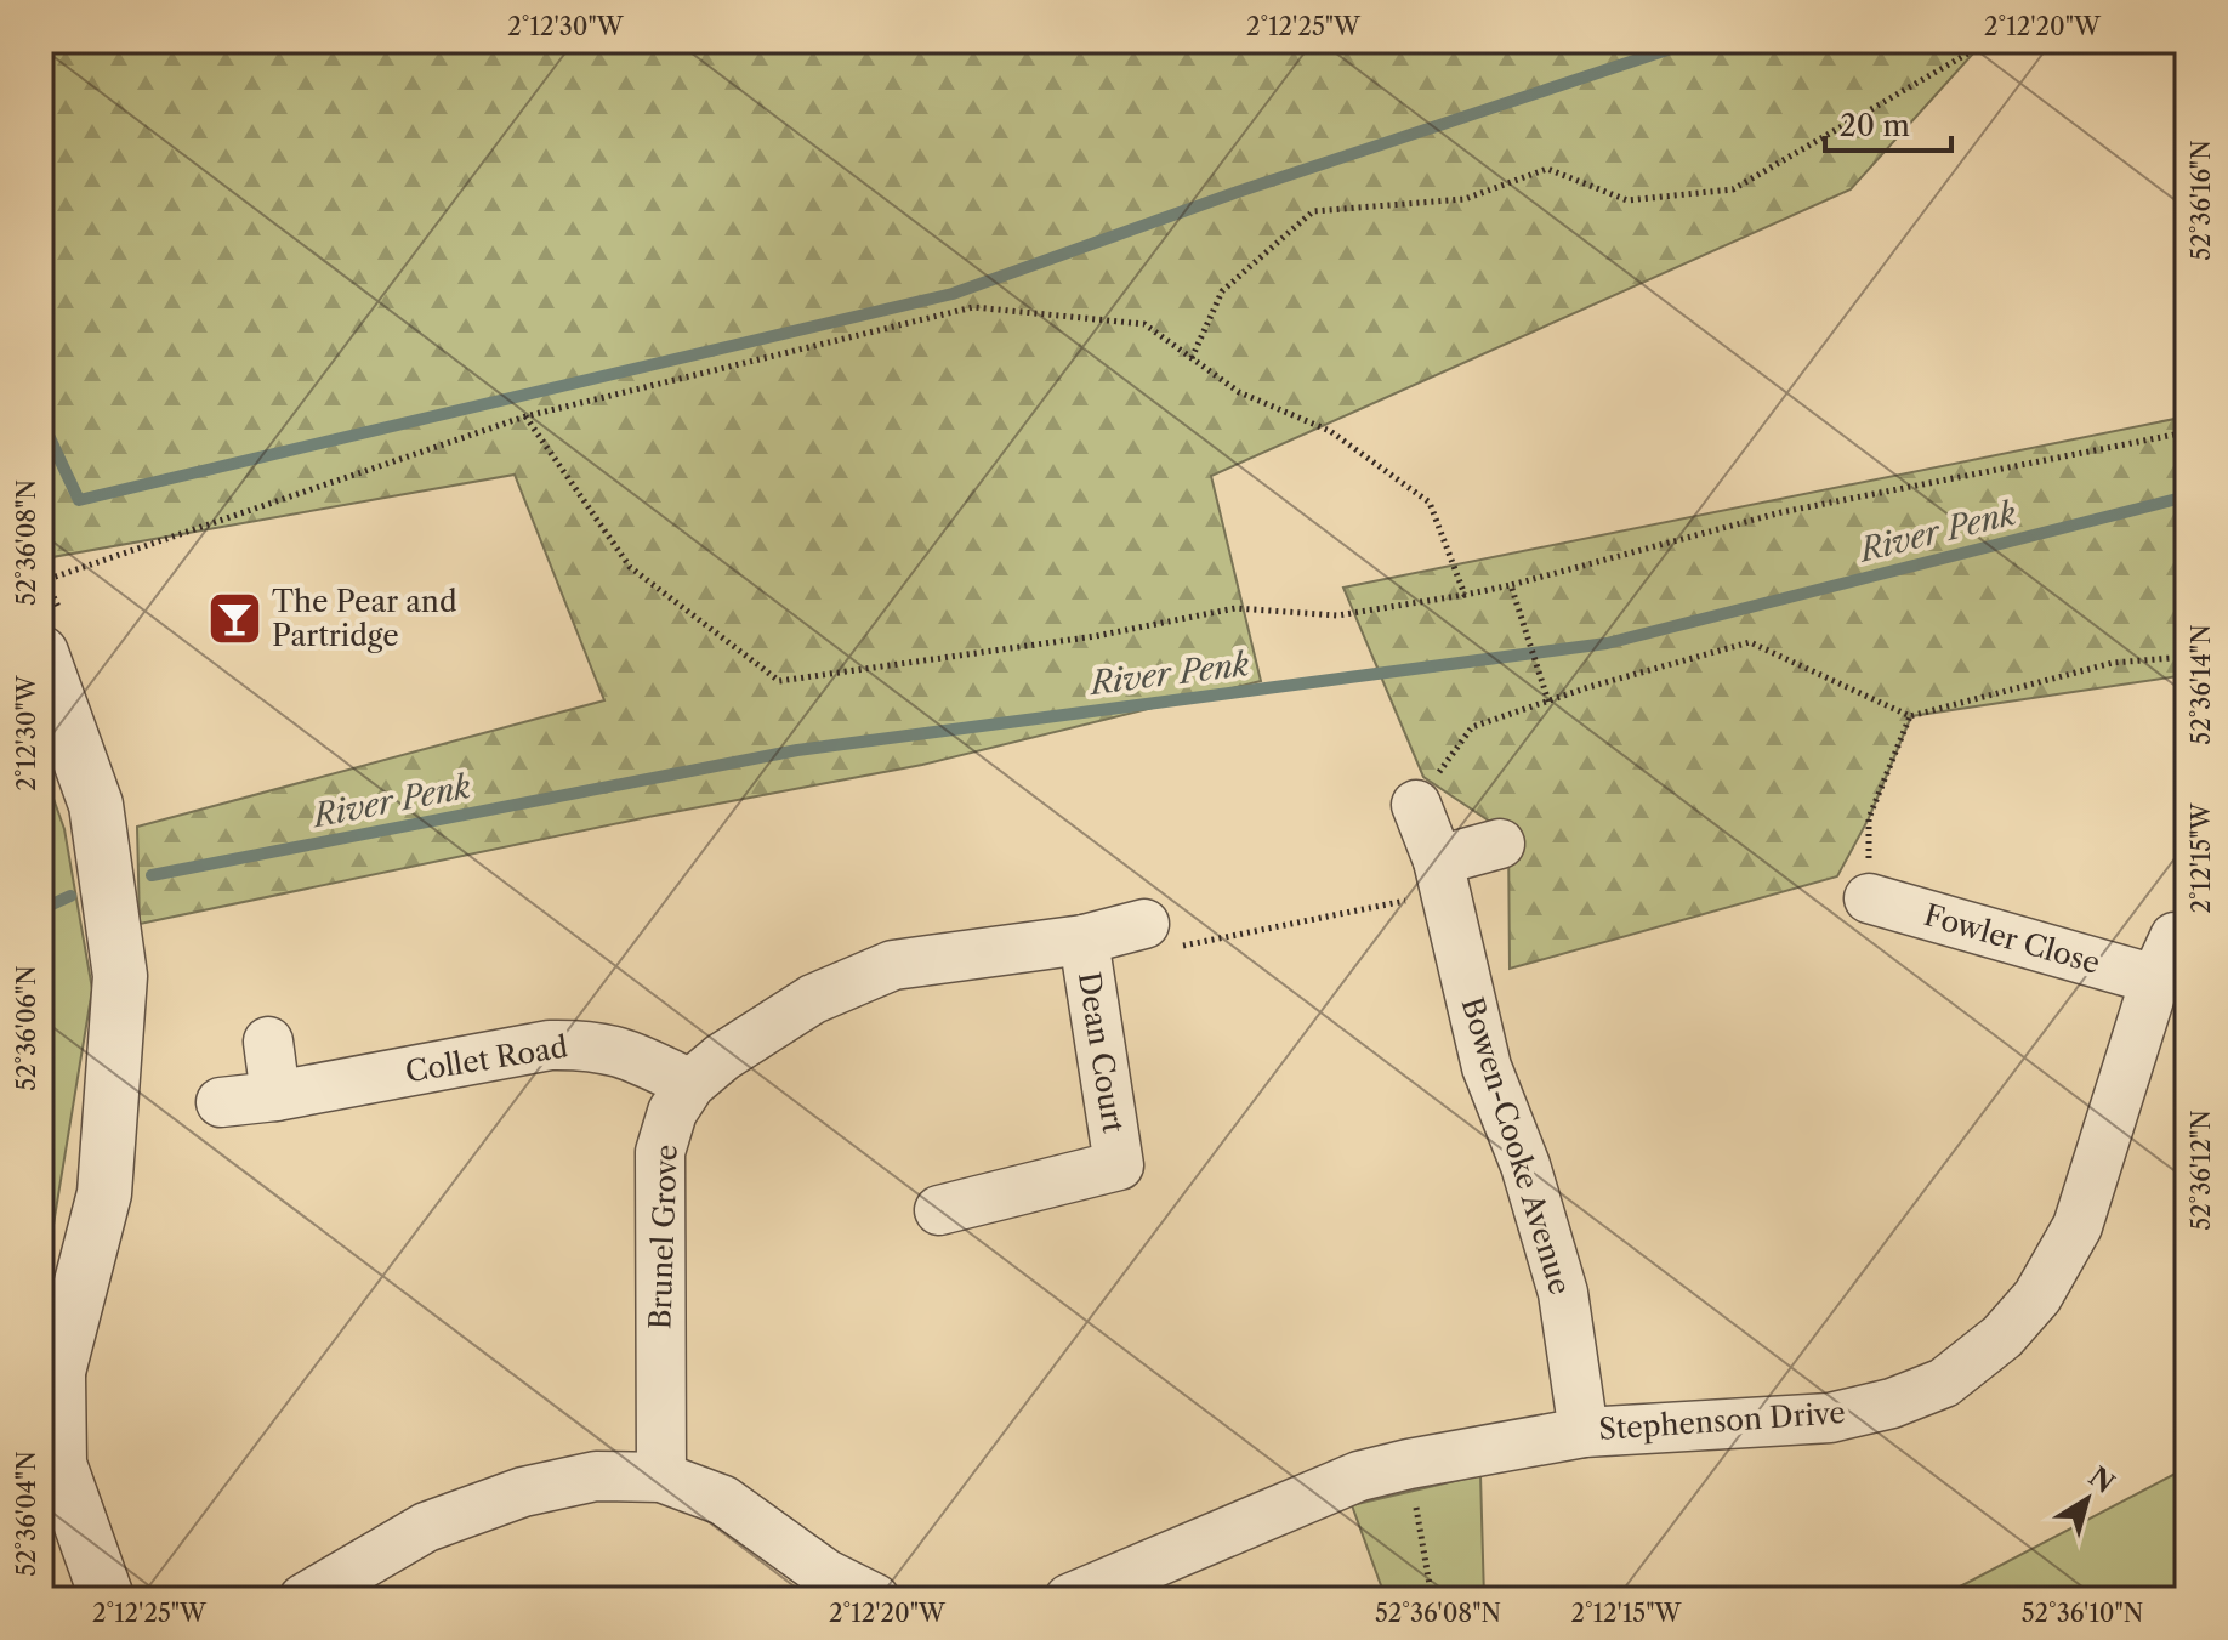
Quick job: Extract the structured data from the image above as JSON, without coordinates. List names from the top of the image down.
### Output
{
  "streets": {
    "street": [
      "Fowler Close",
      "Dean Court",
      "Collet Road",
      "Bowen-Cooke Avenue",
      "Brunel Grove",
      "Stephenson Drive"
    ]
  },
  "crossings": [
    ["Fowler Close", "Stephenson Drive"],
    ["Dean Court", "Brunel Grove"],
    ["Collet Road", "Brunel Grove"],
    ["Bowen-Cooke Avenue", "Stephenson Drive"]
  ],
  "water": ["River Penk"],
  "places": {
    "bar": ["The Pear and Partridge"]
  },
  "scale_bar": "20 m",
  "north": "top right",
  "coordinates": [
    "2°12'30\"W",
    "2°12'25\"W",
    "2°12'20\"W",
    "52°36'16\"N",
    "52°36'08\"N",
    "52°36'14\"N",
    "2°12'15\"W",
    "52°36'06\"N",
    "52°36'12\"N",
    "52°36'04\"N",
    "52°36'10\"N"
  ]
}
